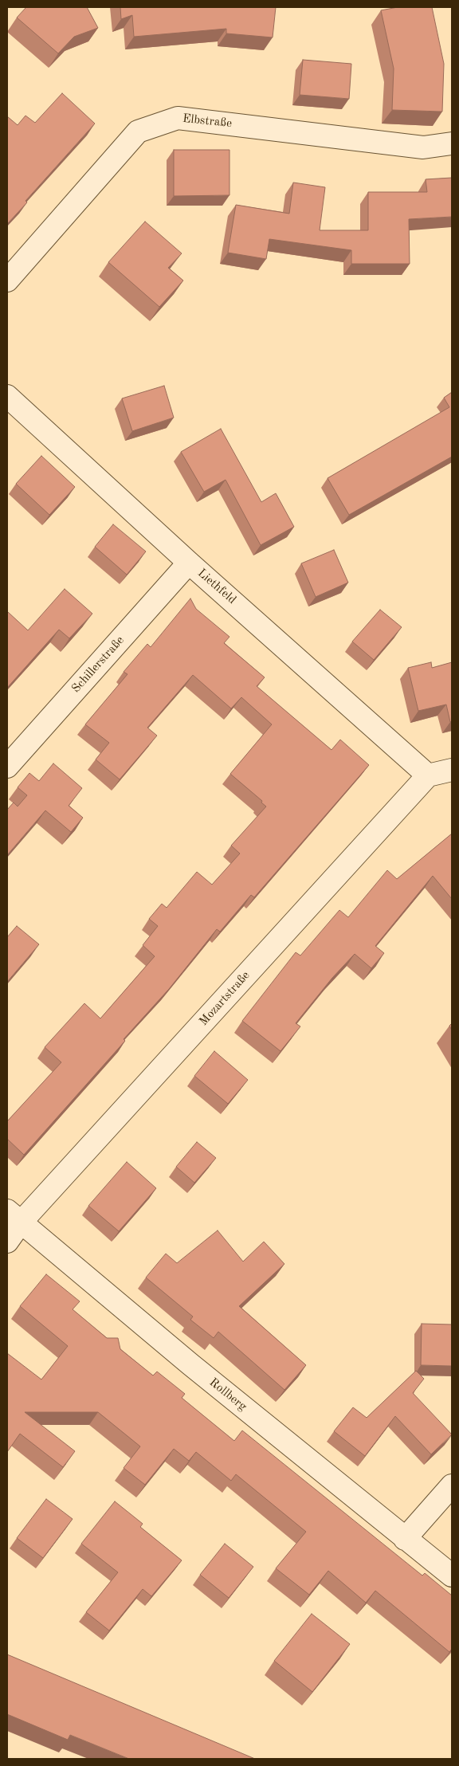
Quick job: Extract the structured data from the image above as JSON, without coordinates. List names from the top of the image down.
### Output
{
  "streets": {
    "street": [
      "Elbstraße",
      "Liethfeld",
      "Schillerstraße",
      "Mozartstraße",
      "Rollberg"
    ]
  },
  "crossings": [
    ["Liethfeld", "Schillerstraße"],
    ["Liethfeld", "Mozartstraße"],
    ["Mozartstraße", "Rollberg"]
  ]
}
